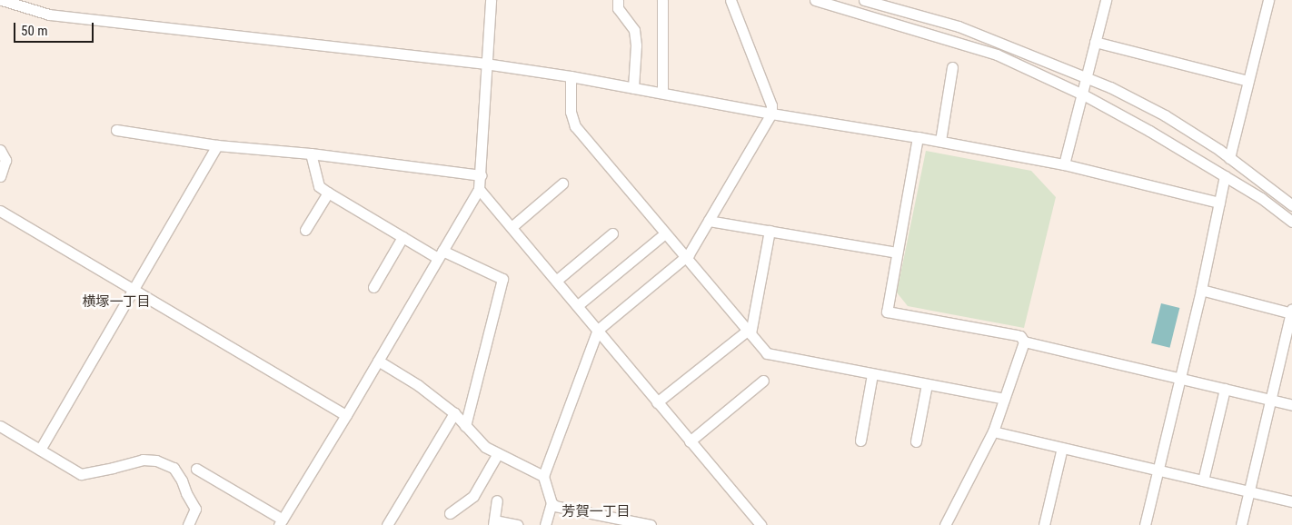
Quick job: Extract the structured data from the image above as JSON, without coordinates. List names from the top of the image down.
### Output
{
  "districts": ["横塚一丁目", "芳賀一丁目"],
  "scale_bar": "50 m"
}
